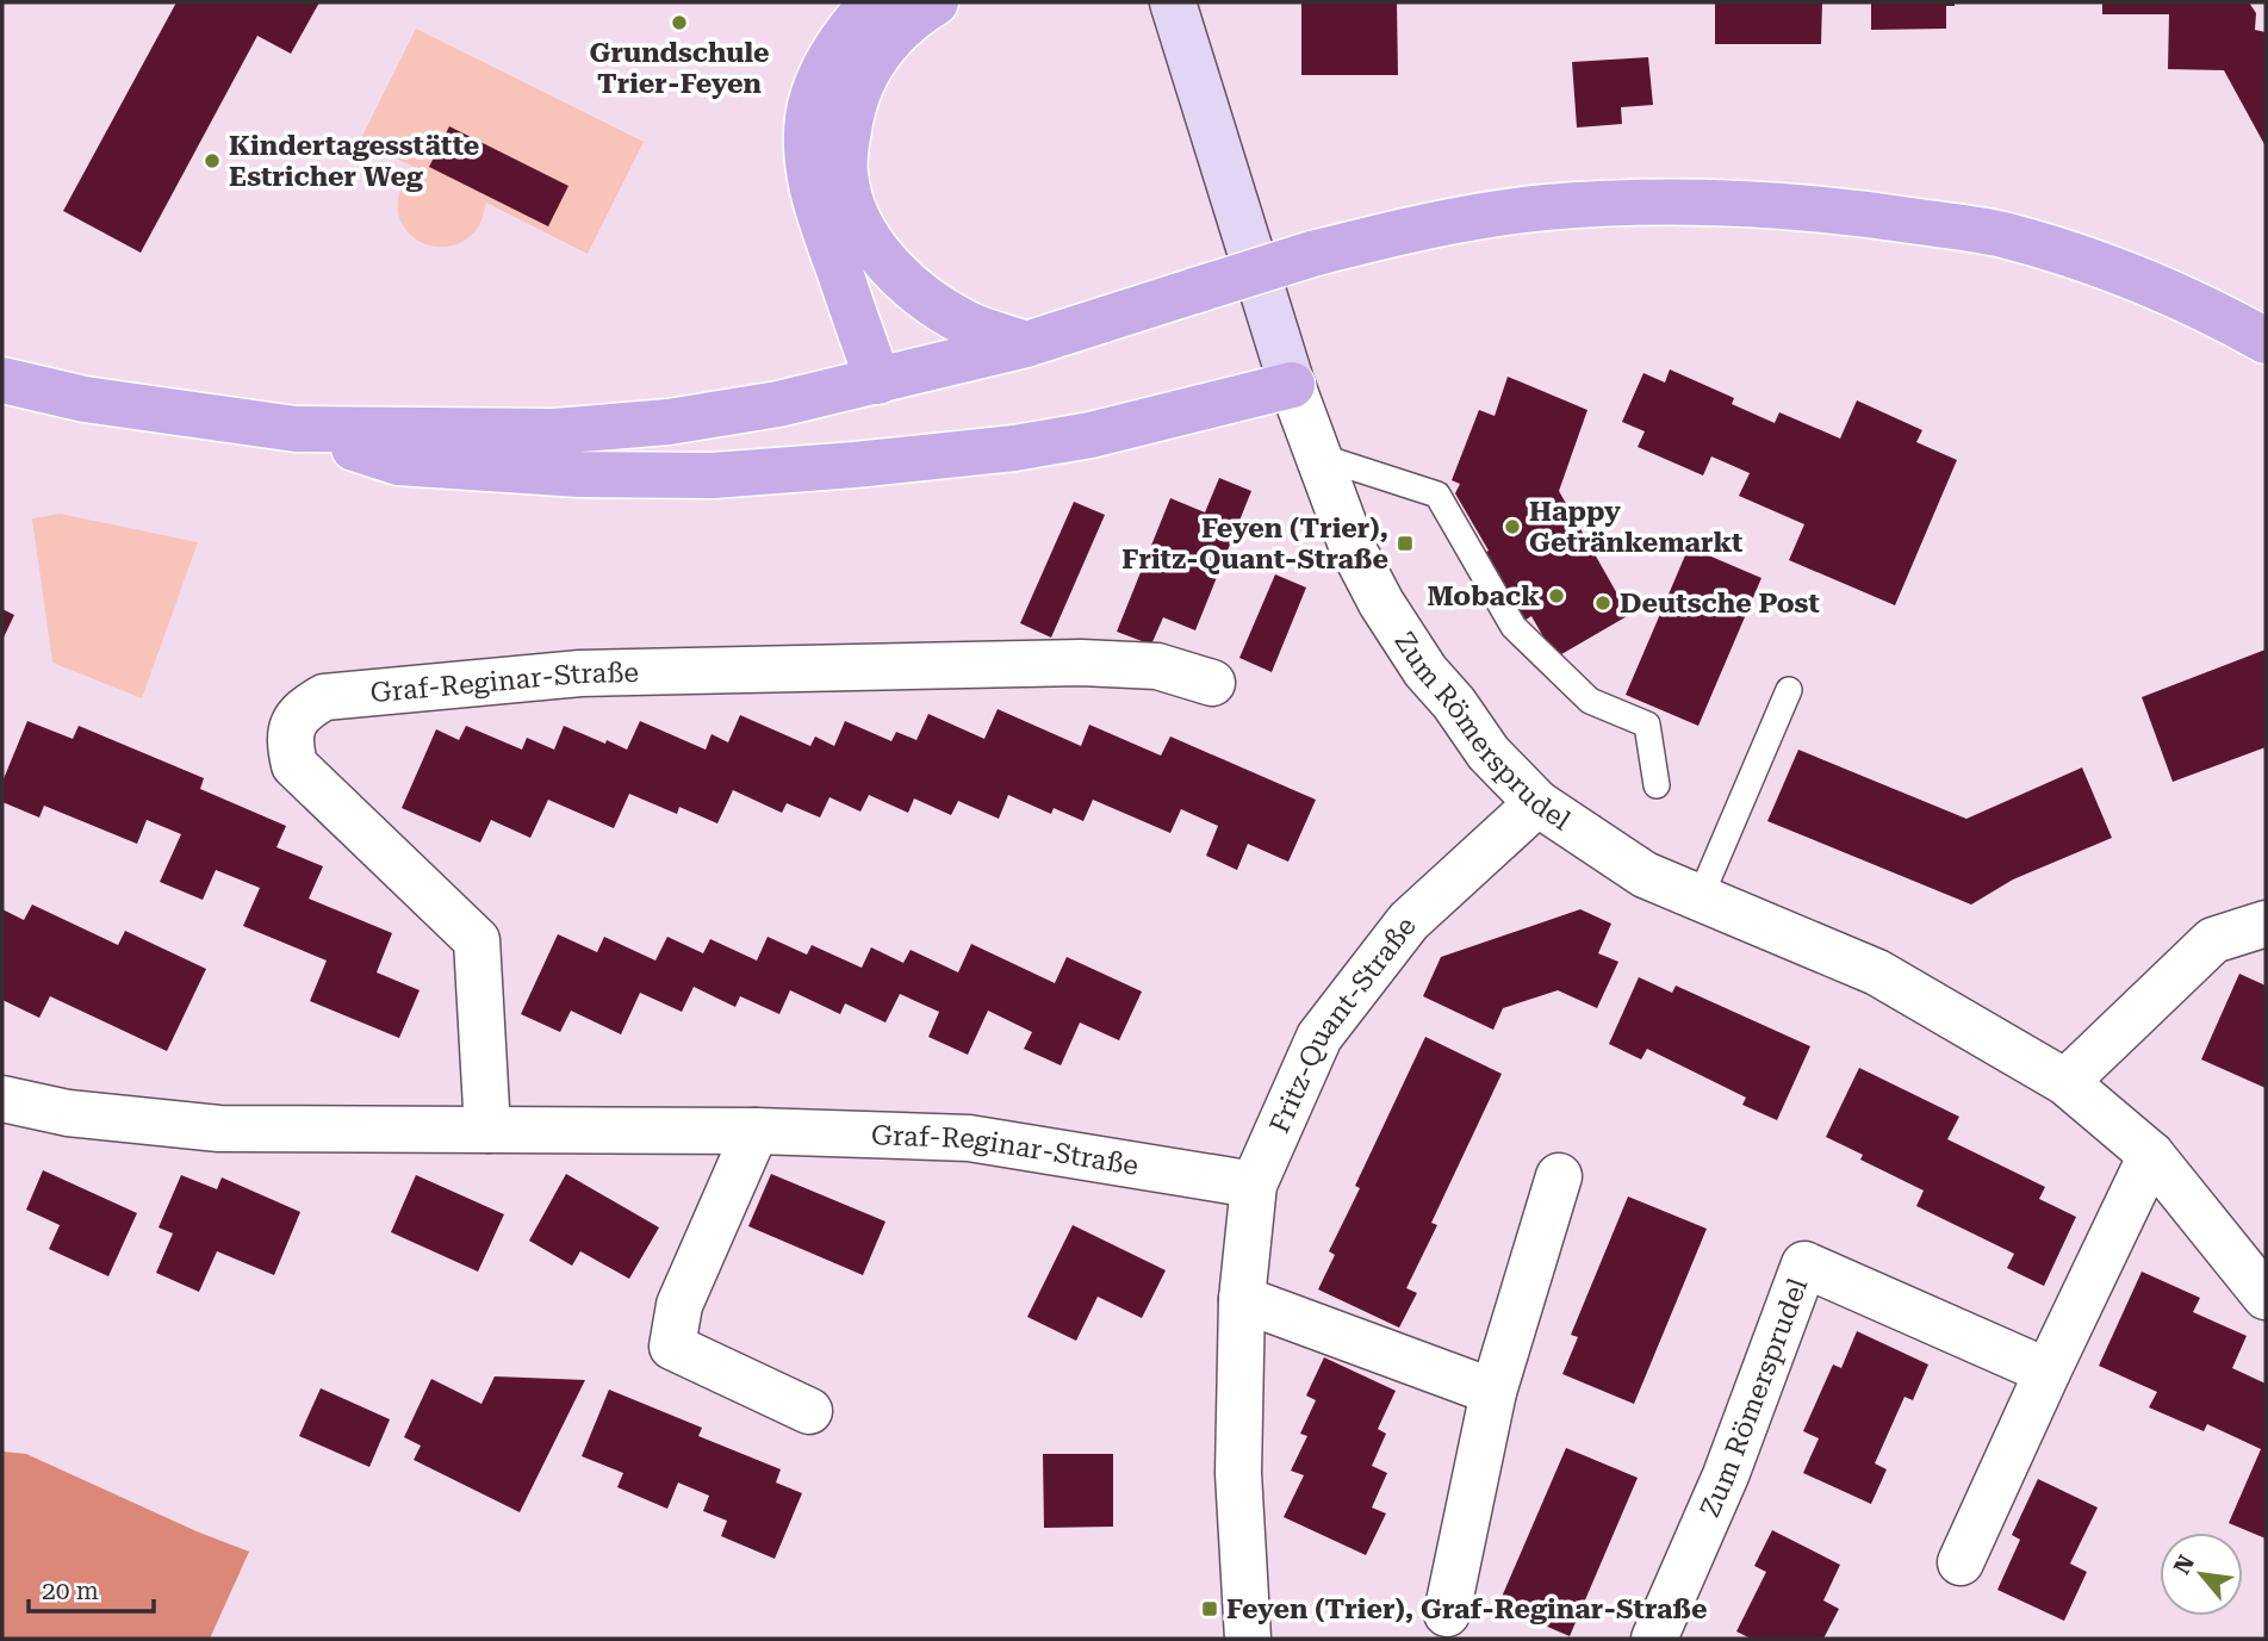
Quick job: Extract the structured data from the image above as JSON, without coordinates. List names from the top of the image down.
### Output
{
  "streets": {
    "street": ["Graf-Reginar-Straße", "Zum Römersprudel", "Fritz-Quant-Straße"]
  },
  "crossings": [
    ["Graf-Reginar-Straße", "Fritz-Quant-Straße"],
    ["Zum Römersprudel", "Fritz-Quant-Straße"]
  ],
  "places": {
    "other": [
      "Grundschule Trier-Feyen",
      "Kindertagesstätte Estricher Weg",
      "Happy Getränkemarkt",
      "Moback",
      "Deutsche Post"
    ],
    "transit": ["Feyen (Trier), Fritz-Quant-Straße", "Feyen (Trier), Graf-Reginar-Straße"]
  },
  "scale_bar": "20 m",
  "north": "top left"
}
